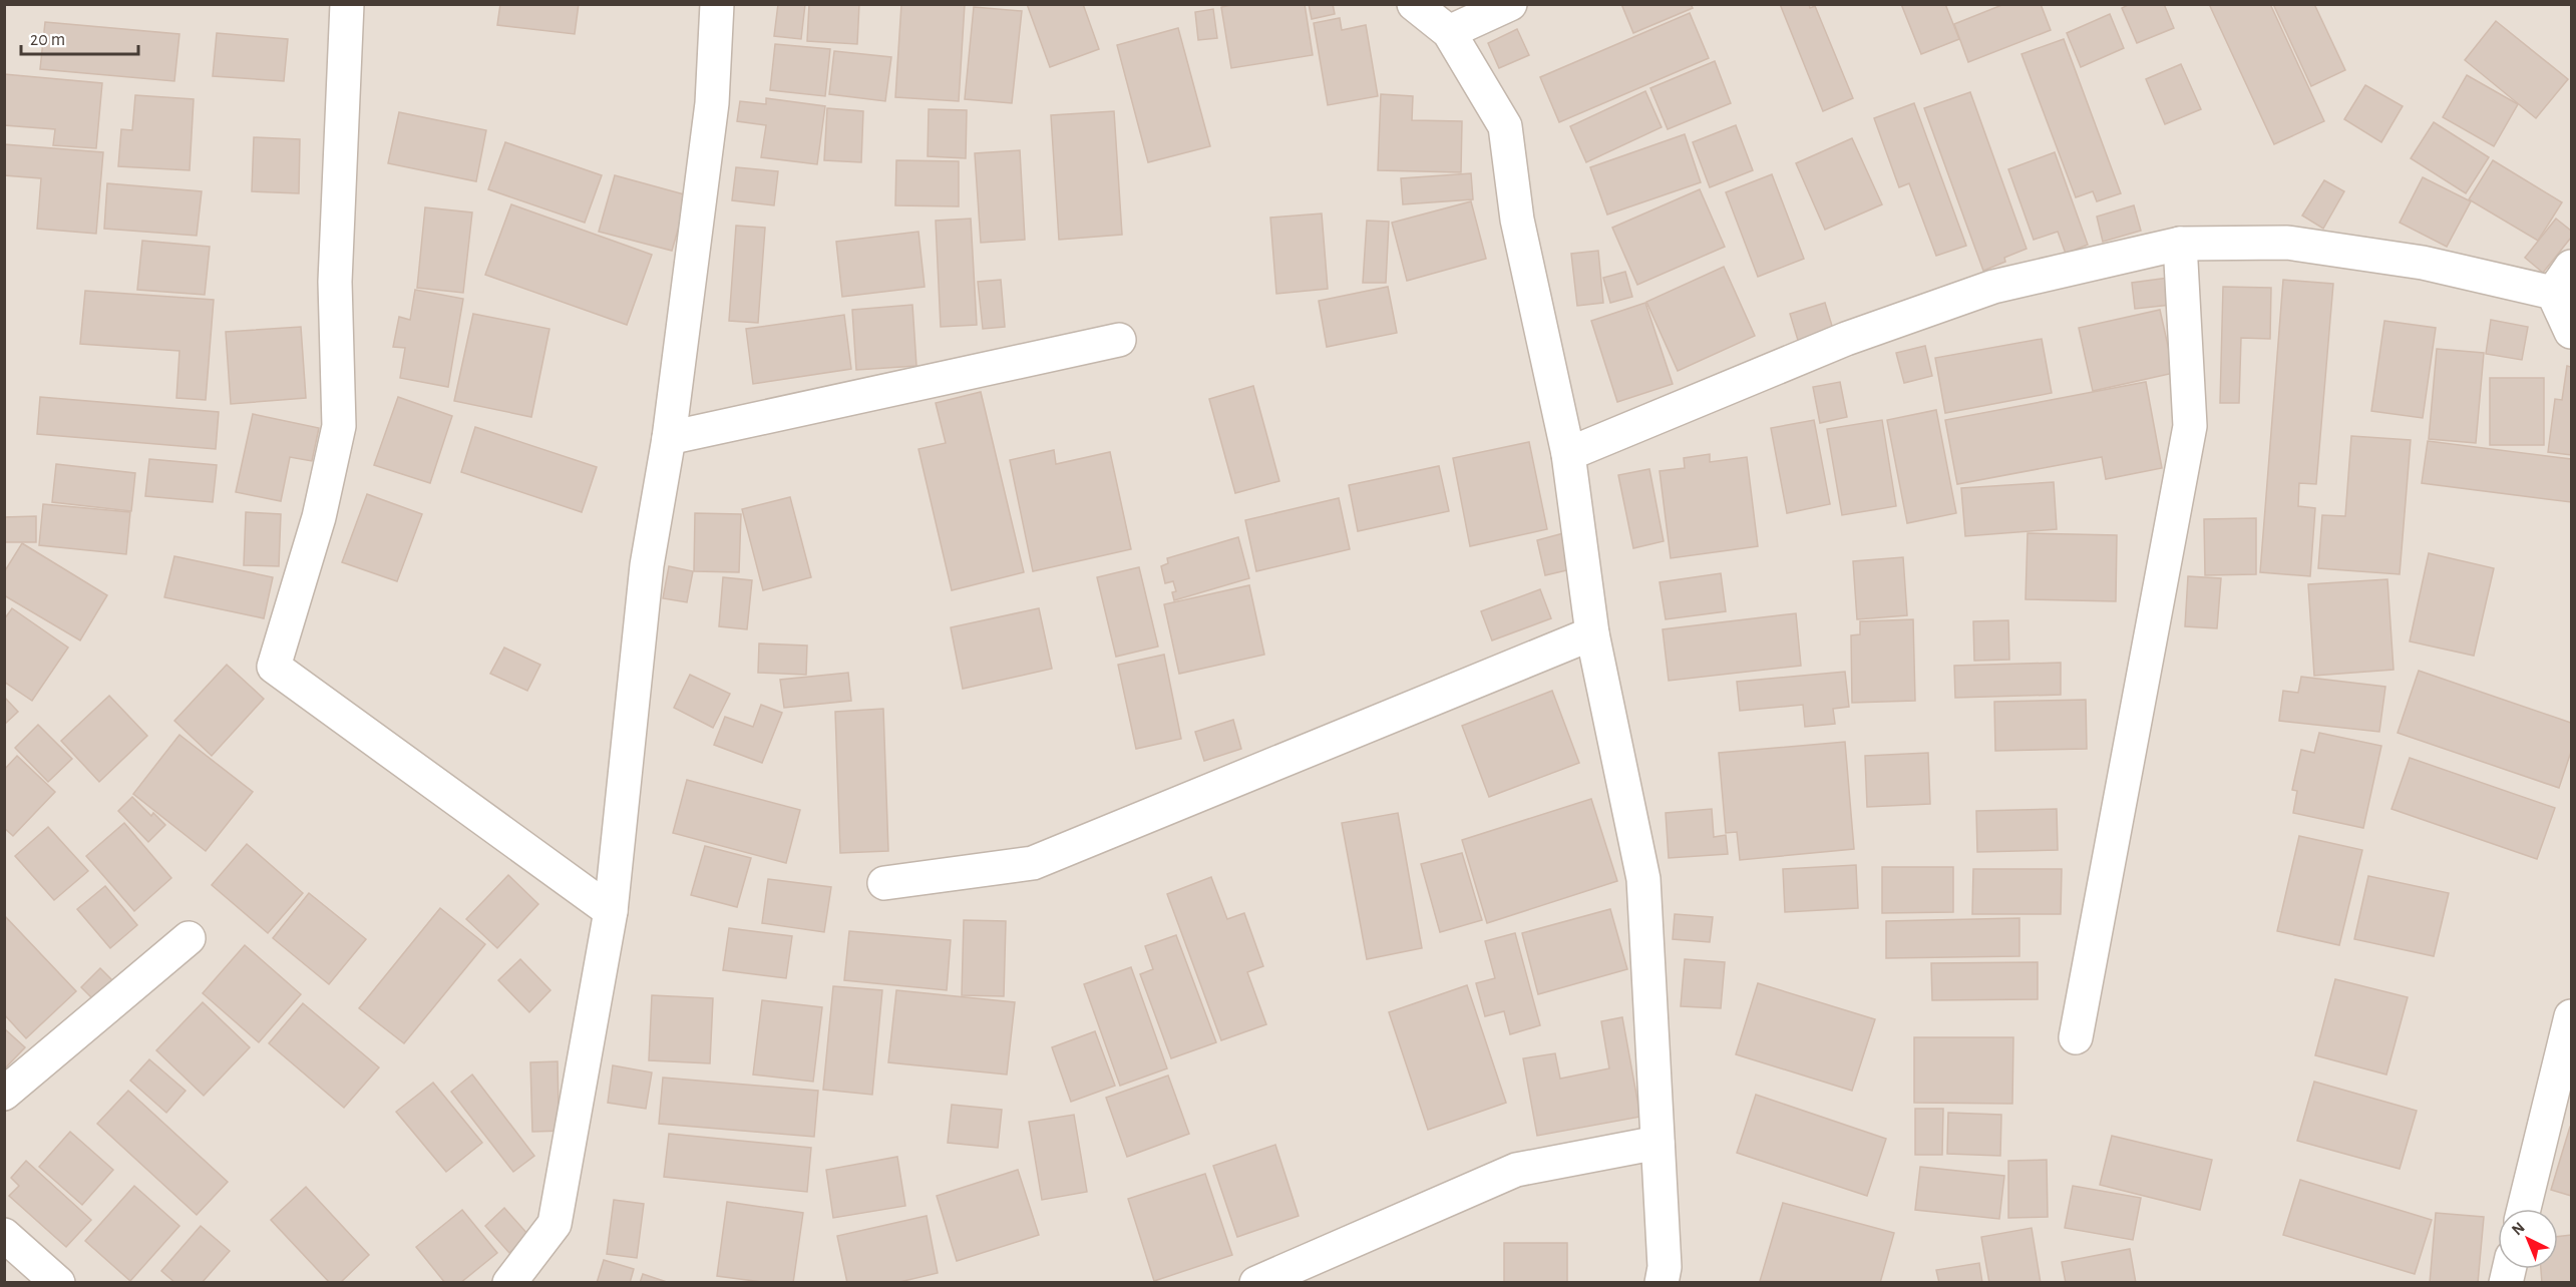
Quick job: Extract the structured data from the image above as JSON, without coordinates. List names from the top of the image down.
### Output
{
  "scale_bar": "20 m",
  "north": "top left"
}
